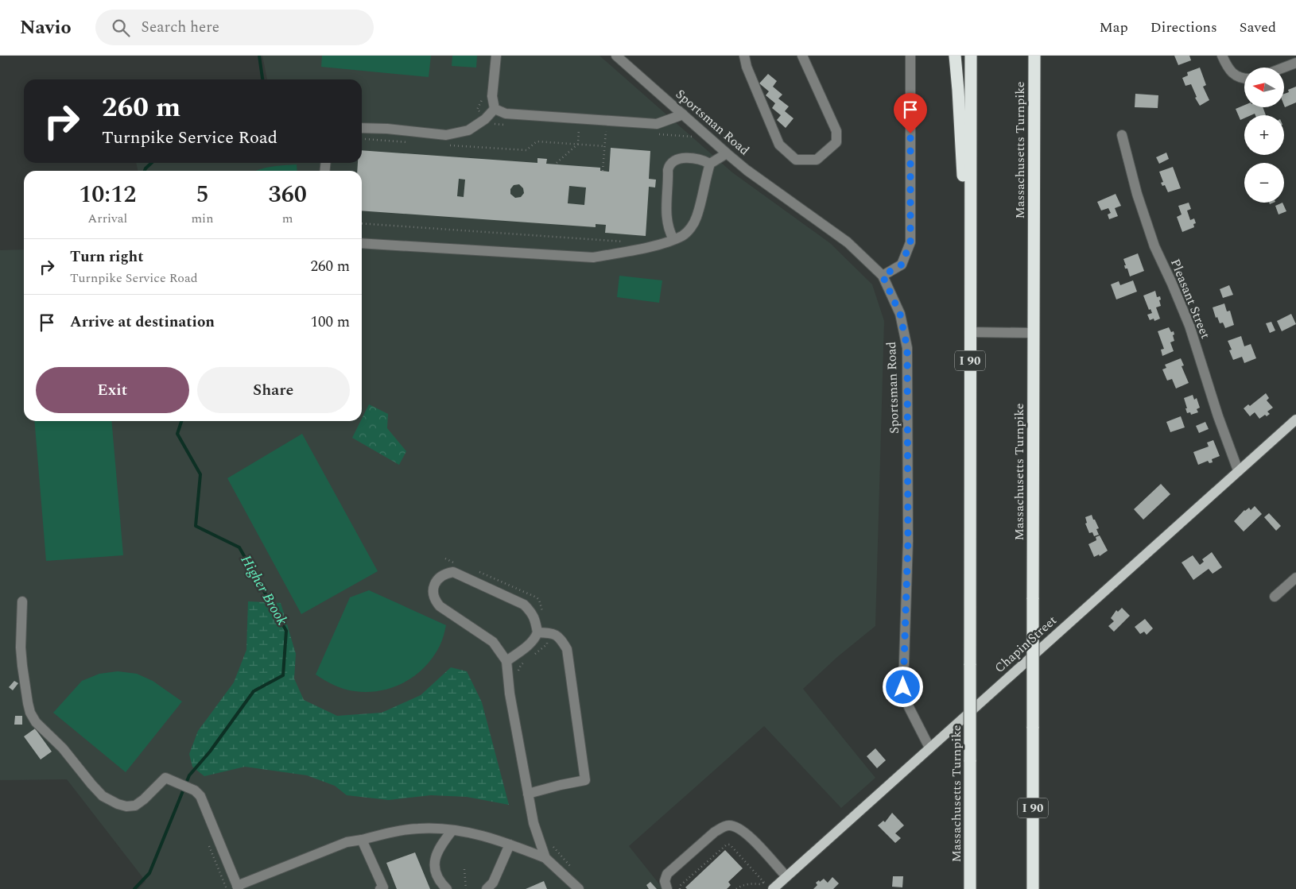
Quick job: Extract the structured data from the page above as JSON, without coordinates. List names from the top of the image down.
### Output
{
  "streets": {
    "highway": ["Massachusetts Turnpike", "I 90"],
    "main road": ["Chapin Street"],
    "street": ["Sportsman Road", "Pleasant Street"]
  },
  "crossings": [
    ["Sportsman Road", "Chapin Street"],
    ["Pleasant Street", "Chapin Street"]
  ],
  "water": ["Higher Brook"],
  "north": "left",
  "page": {
    "header": "Navio",
    "search": "Search here",
    "nav": ["Map", "Directions", "Saved"],
    "map_buttons": ["+", "−"],
    "turn": ["260 m", "Turnpike Service Road"],
    "eta": [
      "10:12",
      "Arrival",
      "5",
      "min",
      "360",
      "m"
    ],
    "list": [
      {
        "name": "Turn right",
        "note": "Turnpike Service Road",
        "value": "260 m"
      },
      {
        "name": "Arrive at destination",
        "value": "100 m"
      }
    ],
    "buttons": ["Exit", "Share"]
  }
}
